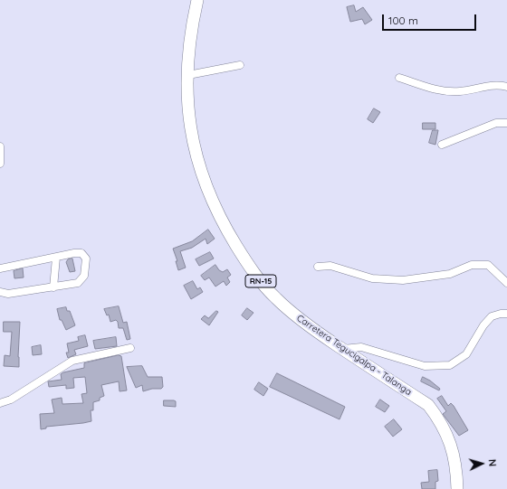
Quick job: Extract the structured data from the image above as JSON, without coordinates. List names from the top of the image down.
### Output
{
  "streets": {
    "main road": ["RN-15", "Carretera Tegucigalpa - Talanga"]
  },
  "scale_bar": "100 m",
  "north": "right"
}
